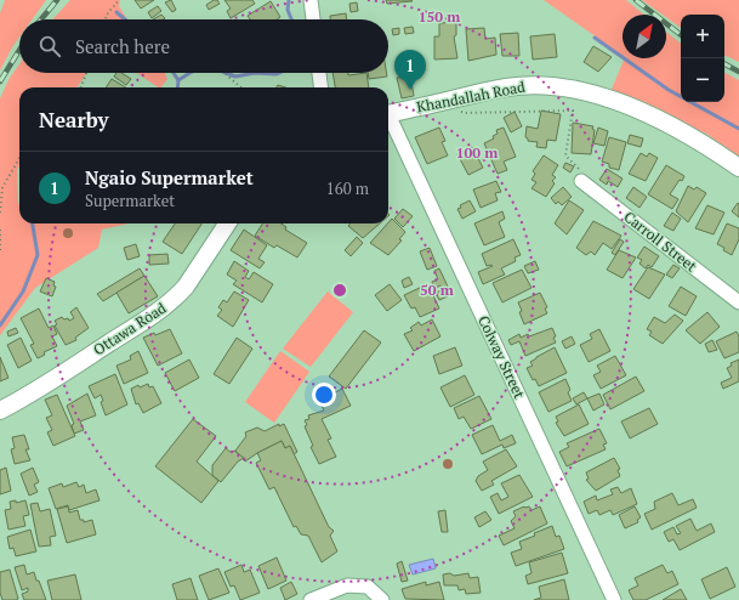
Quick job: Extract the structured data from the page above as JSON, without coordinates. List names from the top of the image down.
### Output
{
  "streets": {
    "main road": ["Khandallah Road", "Ottawa Road"],
    "street": ["Carroll Street", "Colway Street"]
  },
  "north": "top right",
  "page": {
    "map_buttons": ["+", "−"],
    "search": "Search here",
    "pins": "1",
    "heading": "Nearby",
    "list": [
      {
        "mark": "1",
        "name": "Ngaio Supermarket",
        "note": "Supermarket",
        "value": "160 m"
      }
    ]
  },
  "rings": ["150 m", "100 m", "50 m"]
}
